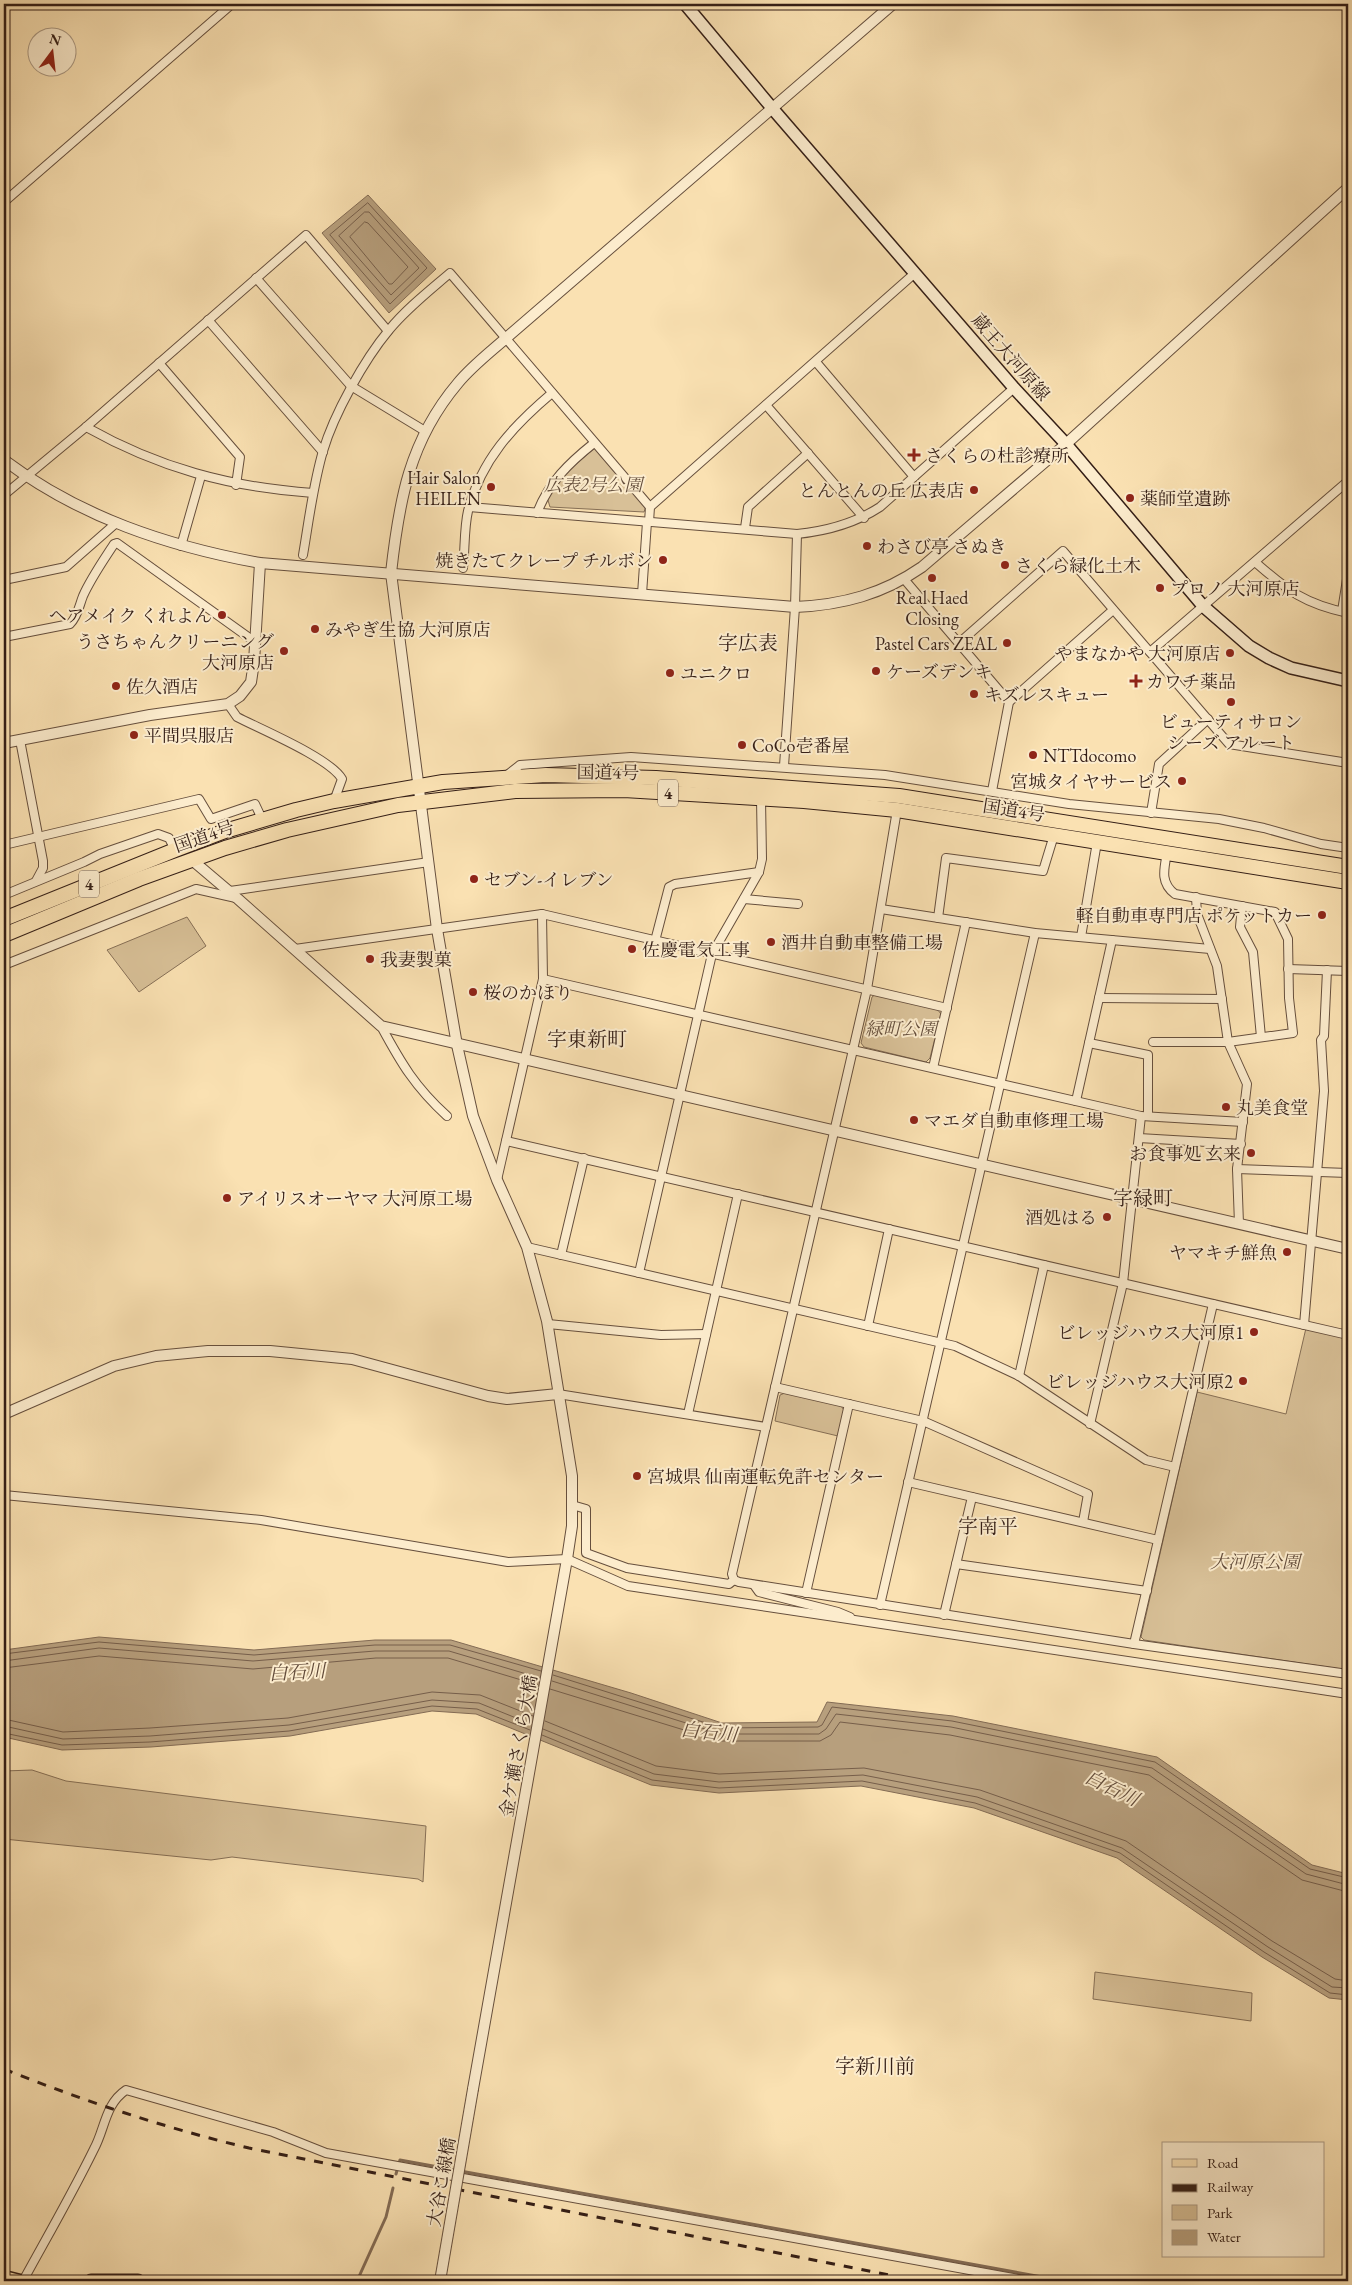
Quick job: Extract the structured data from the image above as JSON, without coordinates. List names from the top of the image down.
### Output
{
  "streets": {
    "highway": ["国道4号", "4"],
    "main road": ["蔵王大河原線"],
    "street": ["金ケ瀬さくら大橋", "大谷こ線橋"]
  },
  "crossings": [
    ["蔵王大河原線", "金ケ瀬さくら大橋"],
    ["国道4号", "金ケ瀬さくら大橋"],
    ["金ケ瀬さくら大橋", "大谷こ線橋"]
  ],
  "districts": [
    "字広表",
    "字東新町",
    "字緑町",
    "字南平",
    "字新川前"
  ],
  "water": ["白石川"],
  "parks": ["広表2号公園", "緑町公園", "大河原公園"],
  "places": {
    "health": ["さくらの杜診療所", "カワチ薬品"],
    "other": [
      "Hair Salon HEILEN",
      "とんとんの丘 広表店",
      "薬師堂遺跡",
      "わさび亭 さぬき",
      "焼きたてクレープ チルボン",
      "さくら緑化土木",
      "Real Haed Closing",
      "プロノ 大河原店",
      "ヘアメイク くれよん",
      "みやぎ生協 大河原店",
      "Pastel Cars ZEAL",
      "うさちゃんクリーニング 大河原店",
      "やまなかや 大河原店",
      "ケーズデンキ",
      "ユニクロ",
      "佐久酒店",
      "キズレスキュー",
      "ビューティサロン シーズ アルート",
      "平間呉服店",
      "CoCo壱番屋",
      "NTTdocomo",
      "宮城タイヤサービス",
      "セブン-イレブン",
      "軽自動車専門店 ポケットカー",
      "酒井自動車整備工場",
      "佐慶電気工事",
      "我妻製菓",
      "桜のかほり",
      "丸美食堂",
      "マエダ自動車修理工場",
      "お食事処 玄来",
      "アイリスオーヤマ 大河原工場",
      "酒処はる",
      "ヤマキチ鮮魚",
      "ビレッジハウス大河原1",
      "ビレッジハウス大河原2",
      "宮城県 仙南運転免許センター"
    ]
  },
  "legend": [
    "Road",
    "Railway",
    "Park",
    "Water"
  ],
  "north": "top"
}
